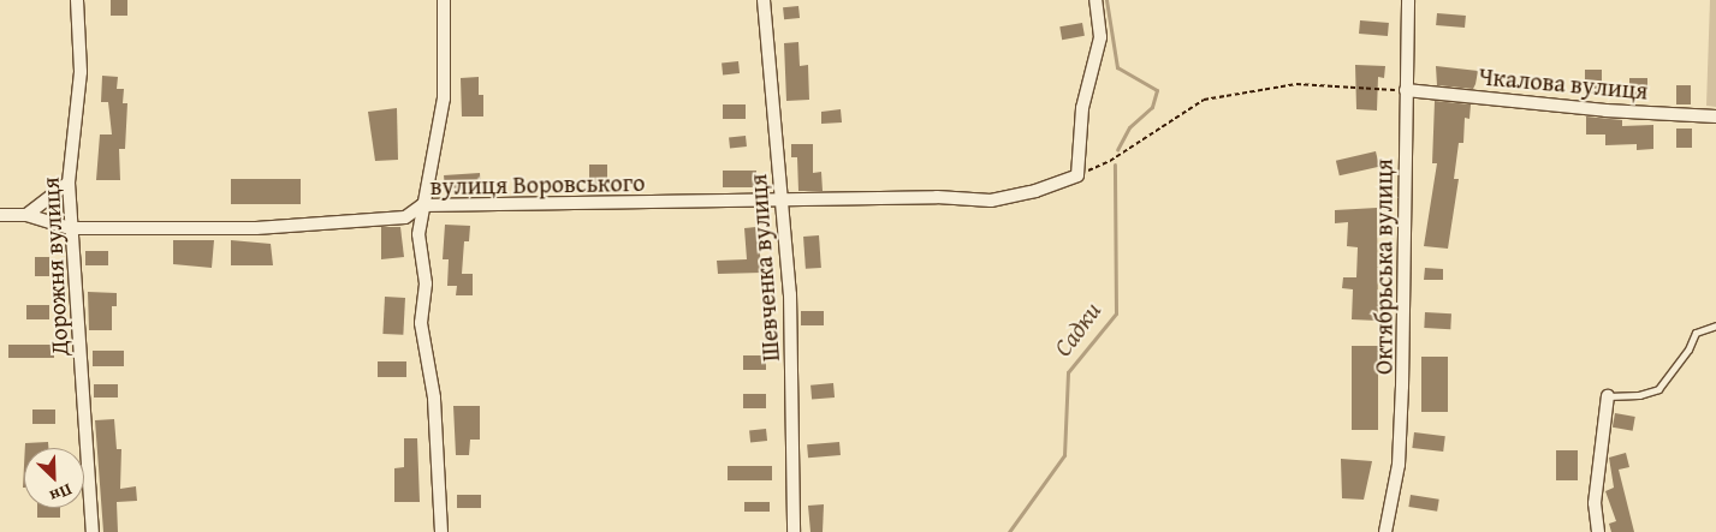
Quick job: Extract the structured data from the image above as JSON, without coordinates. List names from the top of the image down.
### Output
{
  "streets": {
    "street": [
      "Чкалова вулиця",
      "вулиця Воровського",
      "Дорожня вулиця",
      "Октябрьська вулиця",
      "Шевченка вулиця"
    ]
  },
  "crossings": [
    ["Чкалова вулиця", "Октябрьська вулиця"],
    ["вулиця Воровського", "Дорожня вулиця"],
    ["вулиця Воровського", "Шевченка вулиця"]
  ],
  "water": ["Садки"],
  "north": "bottom right"
}
